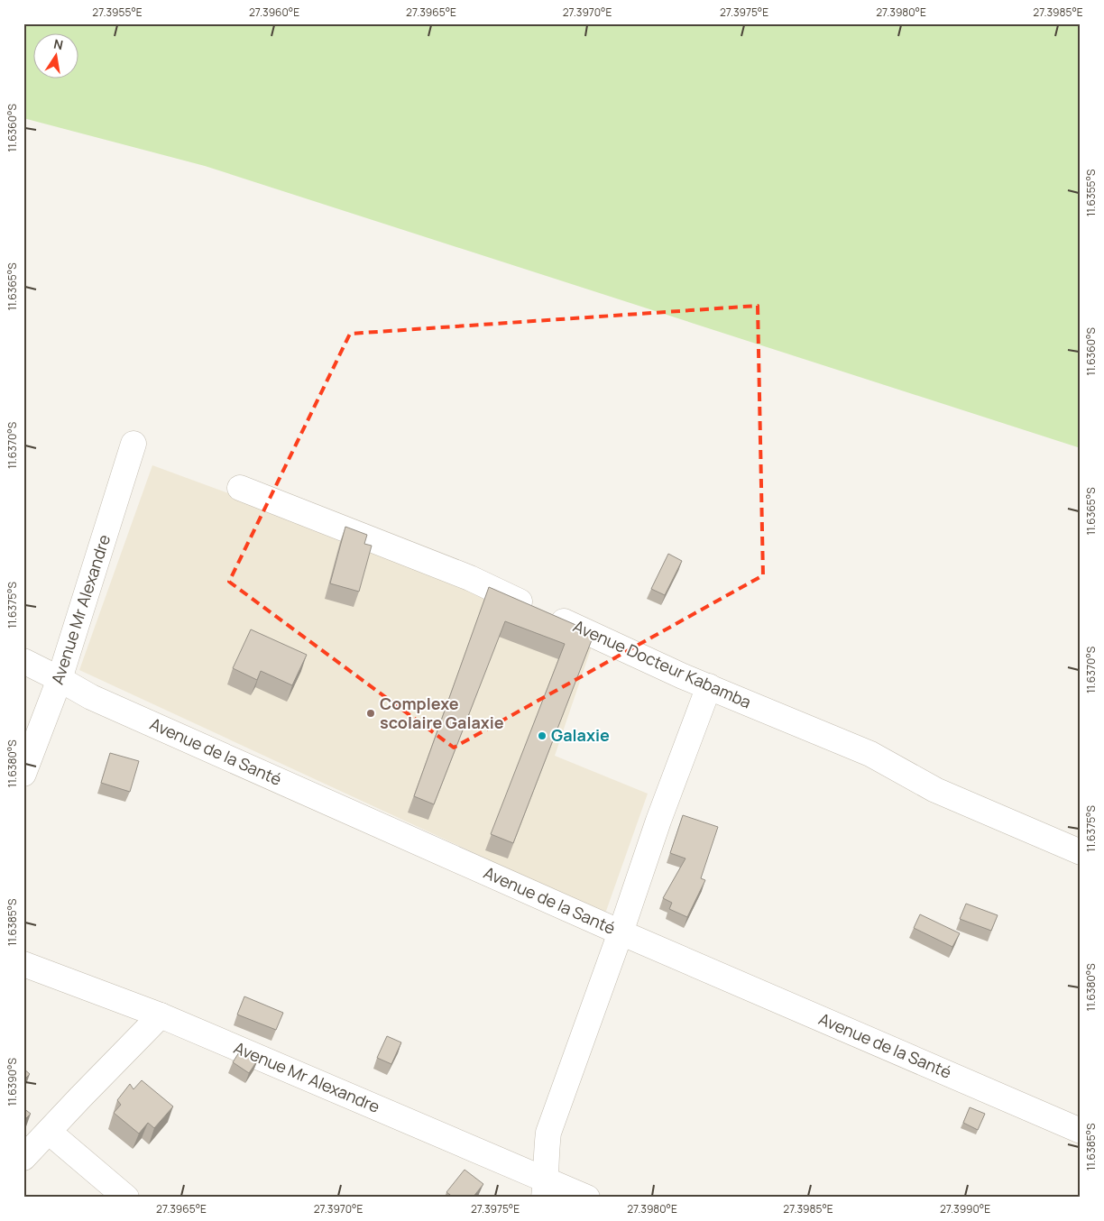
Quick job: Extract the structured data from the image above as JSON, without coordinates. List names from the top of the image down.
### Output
{
  "streets": {
    "street": ["Avenue Mr Alexandre", "Avenue Docteur Kabamba", "Avenue de la Santé"]
  },
  "crossings": [
    ["Avenue Mr Alexandre", "Avenue de la Santé"]
  ],
  "places": ["Complexe scolaire Galaxie", "Galaxie"],
  "north": "top",
  "coordinates": [
    "27.3955°E",
    "27.3960°E",
    "27.3965°E",
    "27.3970°E",
    "27.3975°E",
    "27.3980°E",
    "27.3985°E",
    "11.6360°S",
    "11.6355°S",
    "11.6365°S",
    "11.6370°S",
    "11.6375°S",
    "11.6380°S",
    "11.6385°S",
    "11.6390°S",
    "27.3990°E"
  ]
}
